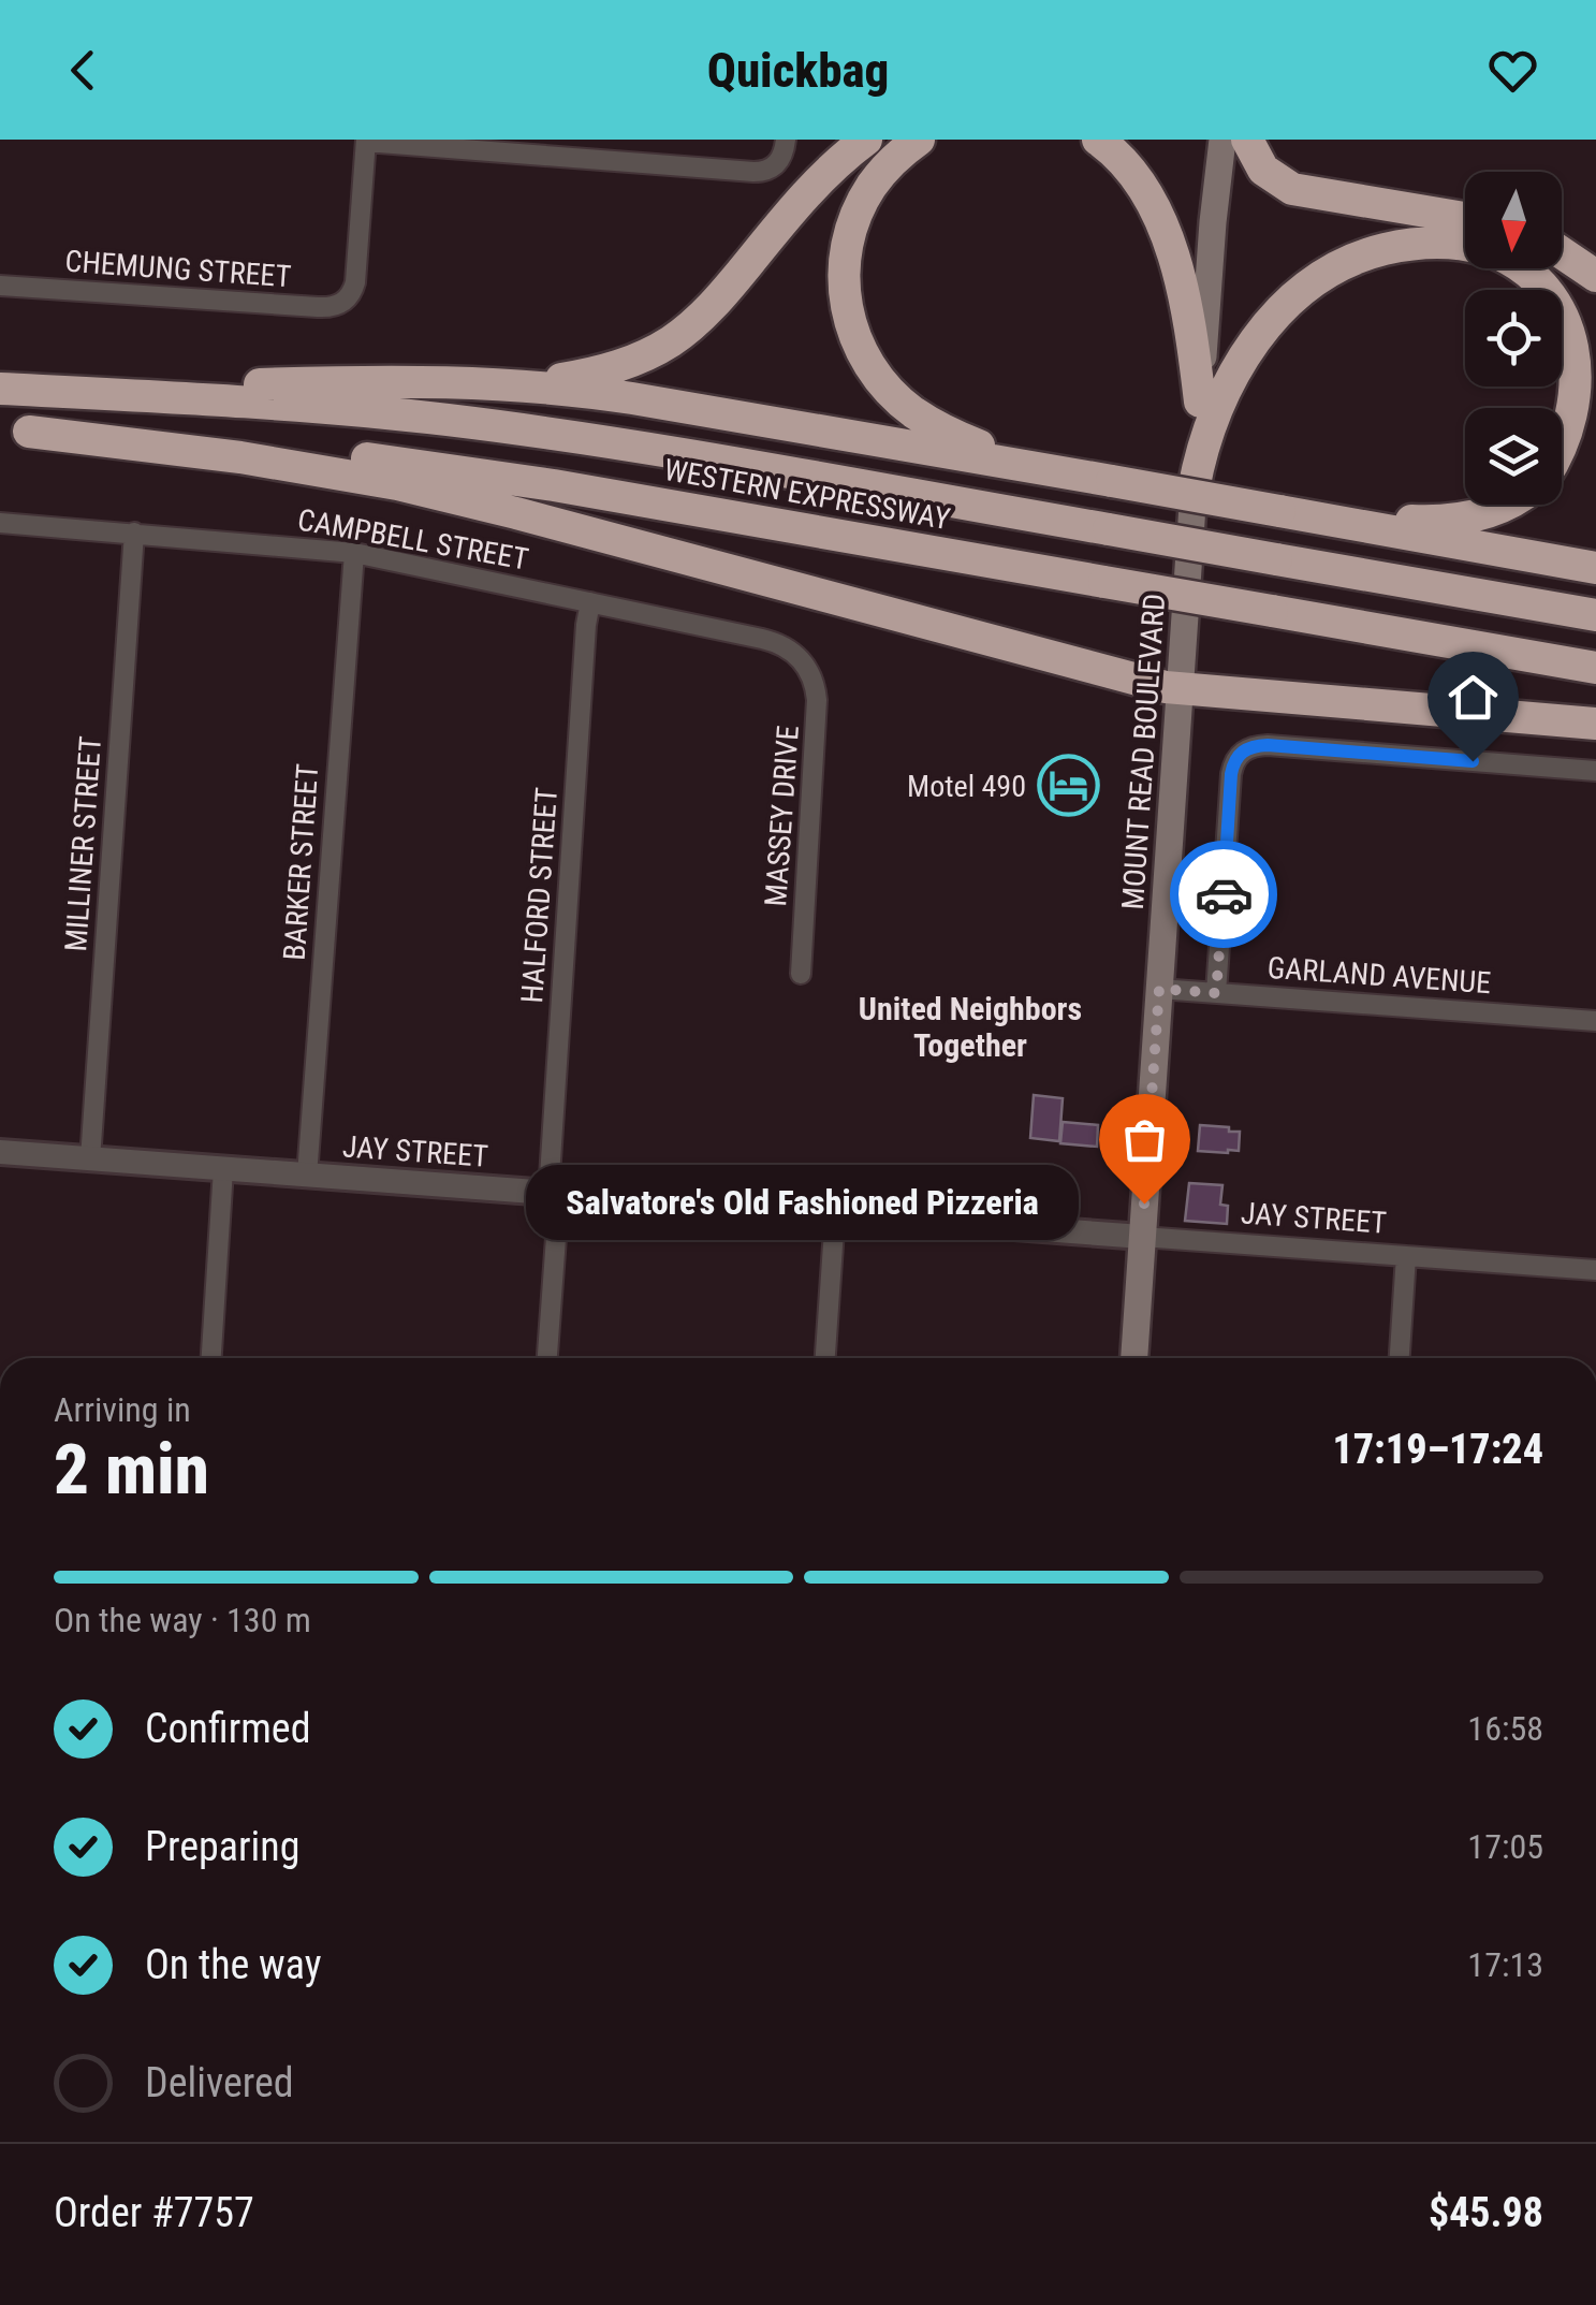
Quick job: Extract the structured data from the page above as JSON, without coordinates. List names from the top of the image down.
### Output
{
  "streets": {
    "highway": ["WESTERN EXPRESSWAY"],
    "main road": ["MOUNT READ BOULEVARD"],
    "street": [
      "CHEMUNG STREET",
      "CAMPBELL STREET",
      "MASSEY DRIVE",
      "MILLINER STREET",
      "BARKER STREET",
      "HALFORD STREET",
      "GARLAND AVENUE",
      "JAY STREET"
    ]
  },
  "crossings": [
    ["CAMPBELL STREET", "MASSEY DRIVE"],
    ["CAMPBELL STREET", "MILLINER STREET"],
    ["CAMPBELL STREET", "BARKER STREET"],
    ["CAMPBELL STREET", "HALFORD STREET"],
    ["MOUNT READ BOULEVARD", "GARLAND AVENUE"],
    ["MOUNT READ BOULEVARD", "JAY STREET"],
    ["MILLINER STREET", "JAY STREET"],
    ["BARKER STREET", "JAY STREET"],
    ["HALFORD STREET", "JAY STREET"]
  ],
  "districts": ["United Neighbors Together"],
  "places": {
    "hotel": ["Motel 490"],
    "other": ["Salvatore's Old Fashioned Pizzeria"]
  },
  "north": "bottom",
  "page": {
    "header": "Quickbag",
    "bubble": "Salvatore's Old Fashioned Pizzeria",
    "heading": ["2 min", "Arriving in", "17:19–17:24"],
    "panel": ["Order #7757", "$45.98"],
    "bar": "On the way · 130 m",
    "list": [
      ["Confirmed", "16:58"],
      ["Preparing", "17:05"],
      ["On the way", "17:13"],
      "Delivered"
    ]
  }
}
